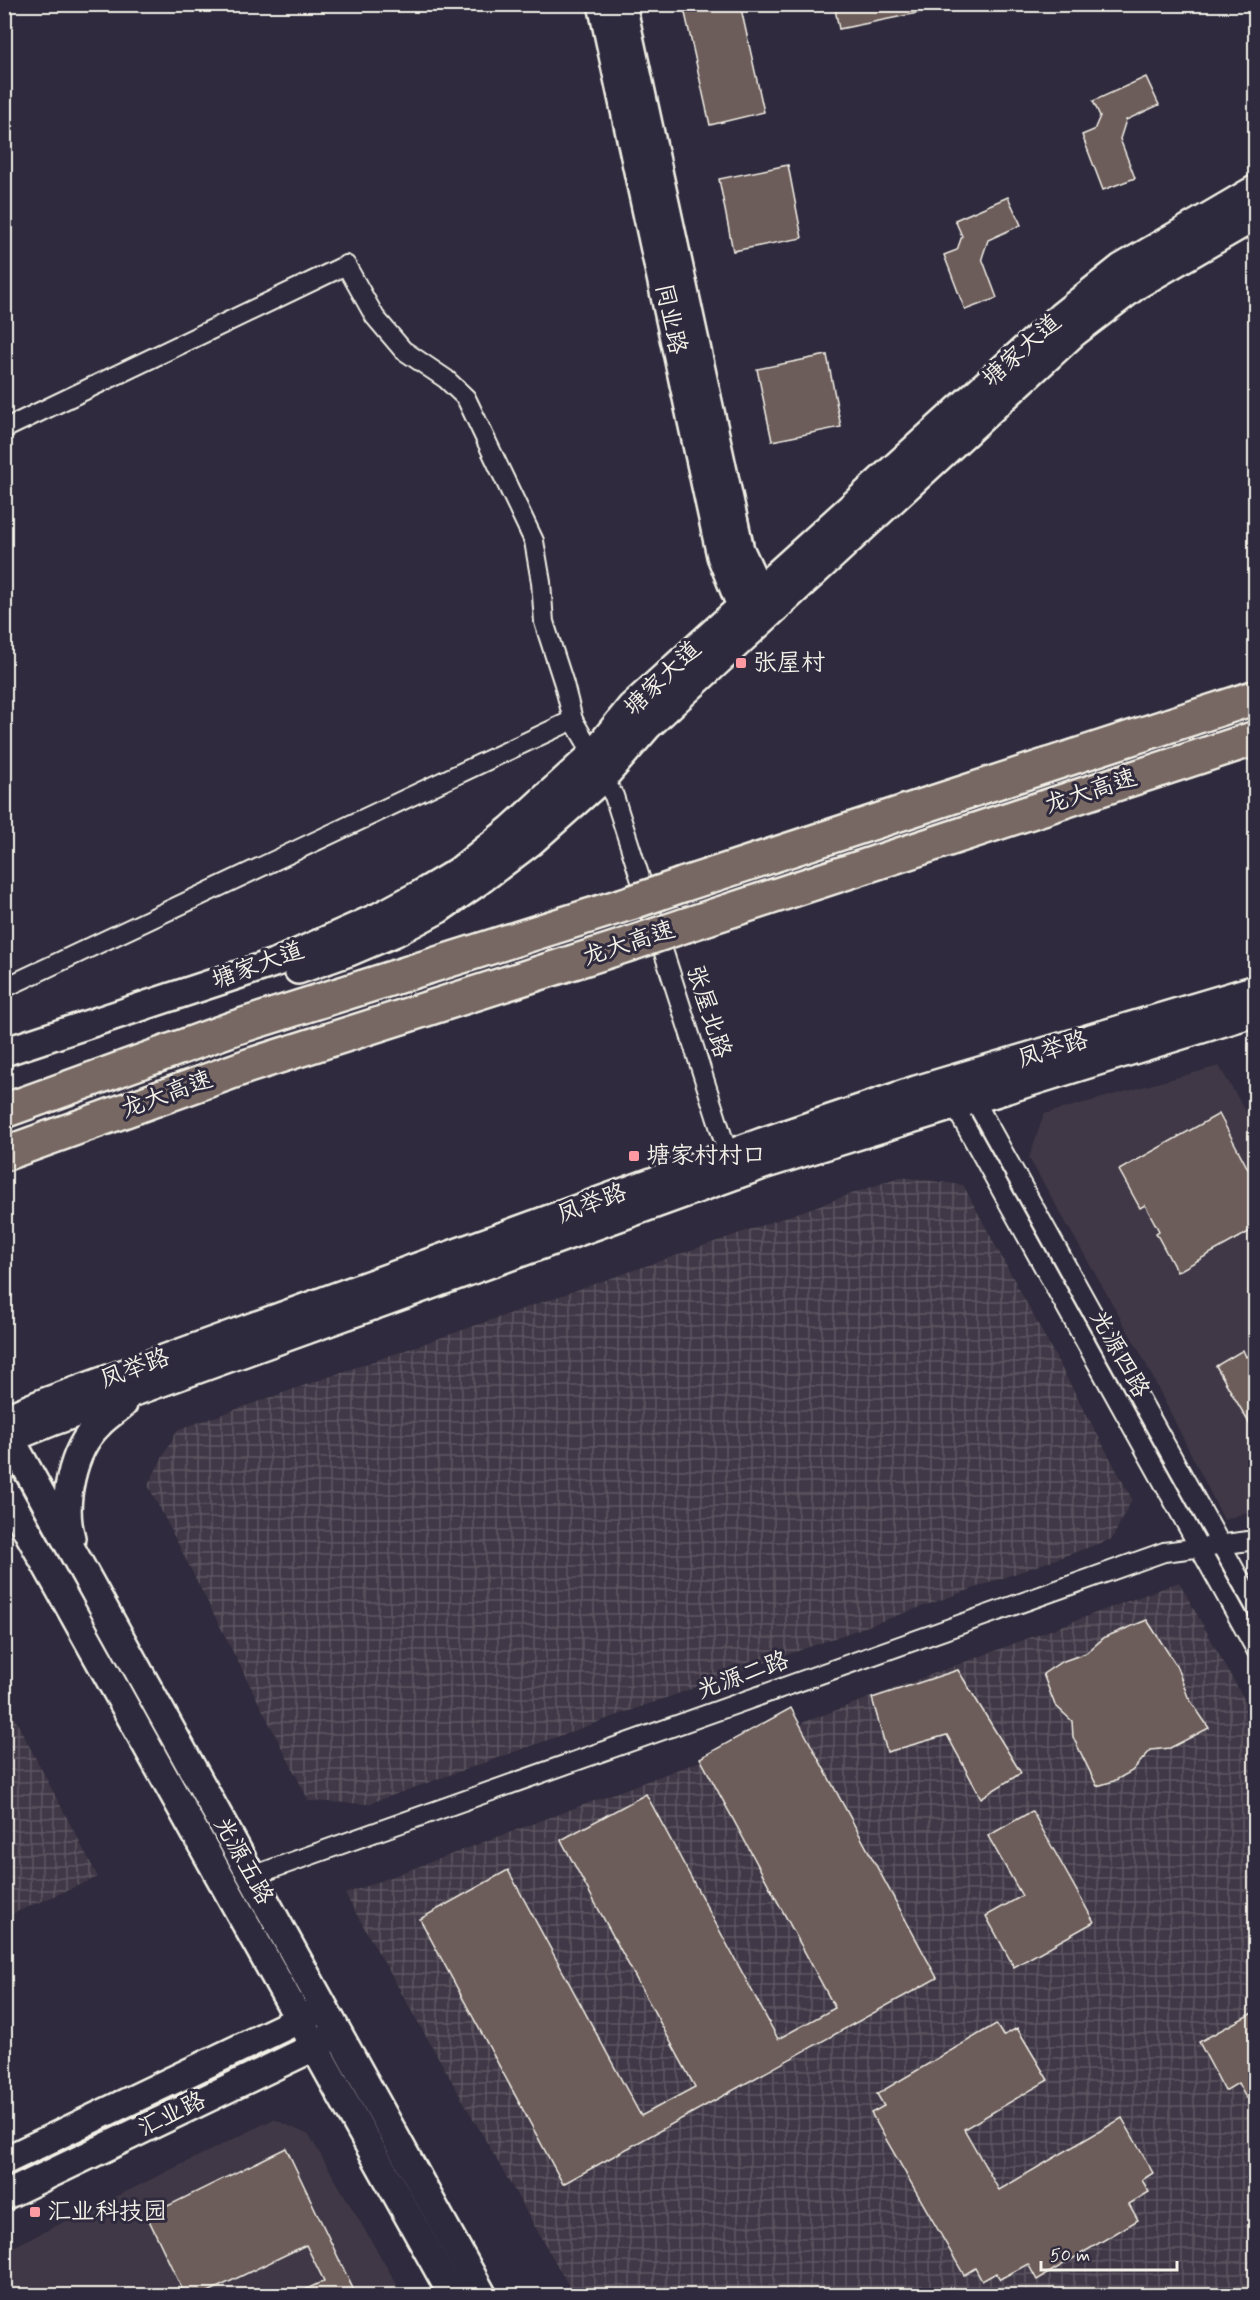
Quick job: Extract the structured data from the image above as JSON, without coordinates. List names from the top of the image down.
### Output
{
  "streets": {
    "highway": ["龙大高速"],
    "street": [
      "同业路",
      "塘家大道",
      "张屋北路",
      "凤举路",
      "光源四路",
      "光源二路",
      "光源五路",
      "汇业路"
    ]
  },
  "crossings": [
    ["同业路", "塘家大道"],
    ["塘家大道", "张屋北路"],
    ["张屋北路", "凤举路"],
    ["凤举路", "光源四路"],
    ["凤举路", "光源五路"],
    ["光源四路", "光源二路"],
    ["光源二路", "光源五路"],
    ["光源五路", "汇业路"]
  ],
  "places": {
    "transit": ["张屋村", "塘家村村口", "汇业科技园"]
  },
  "scale_bar": "50 m"
}
